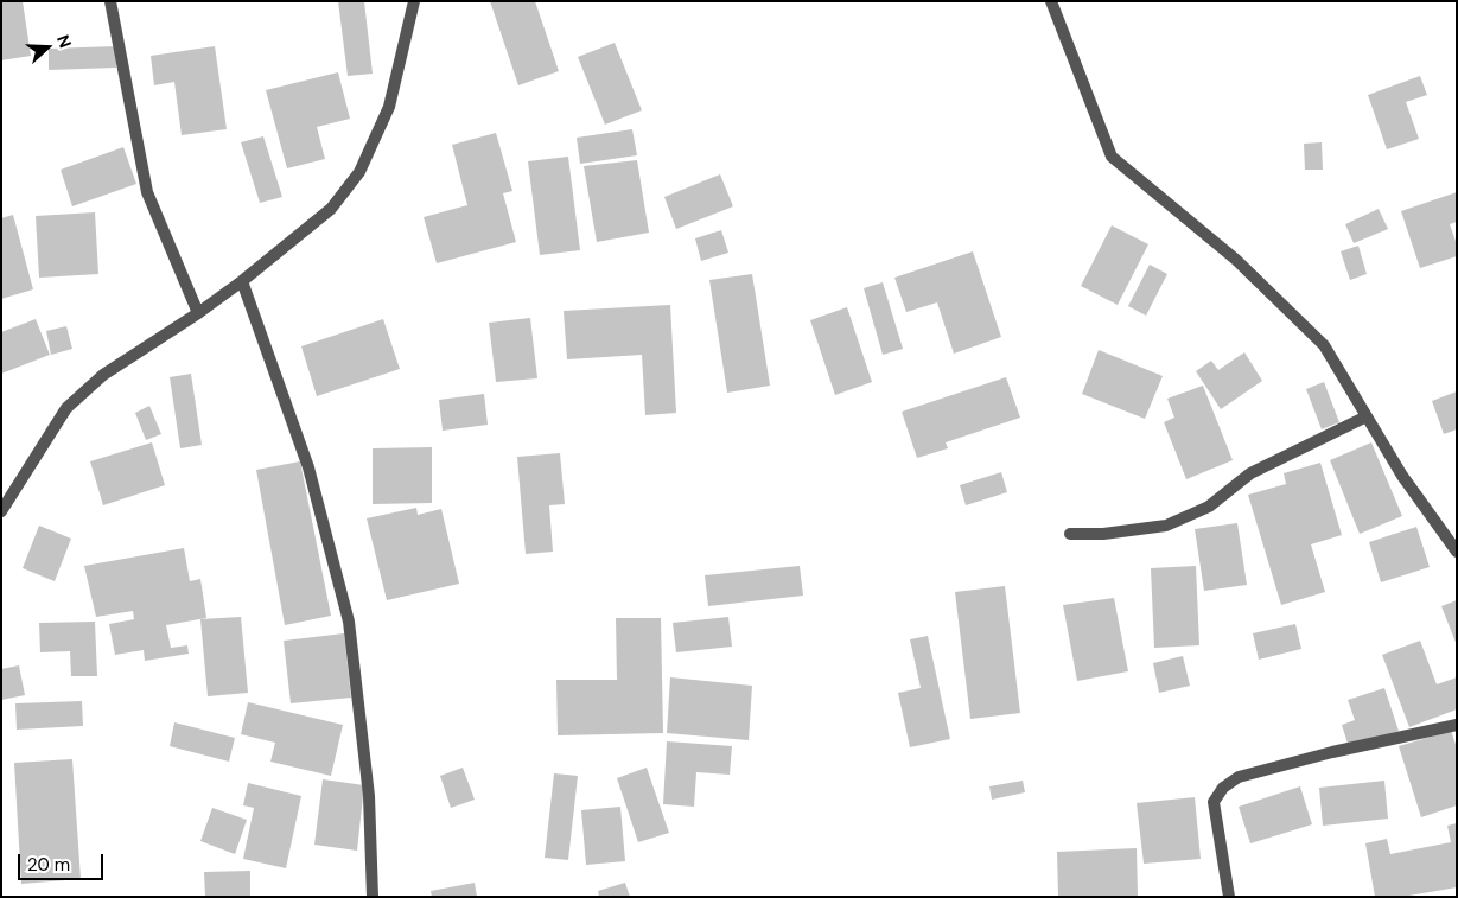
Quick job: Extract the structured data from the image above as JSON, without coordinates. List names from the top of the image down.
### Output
{
  "scale_bar": "20 m",
  "north": "right"
}
